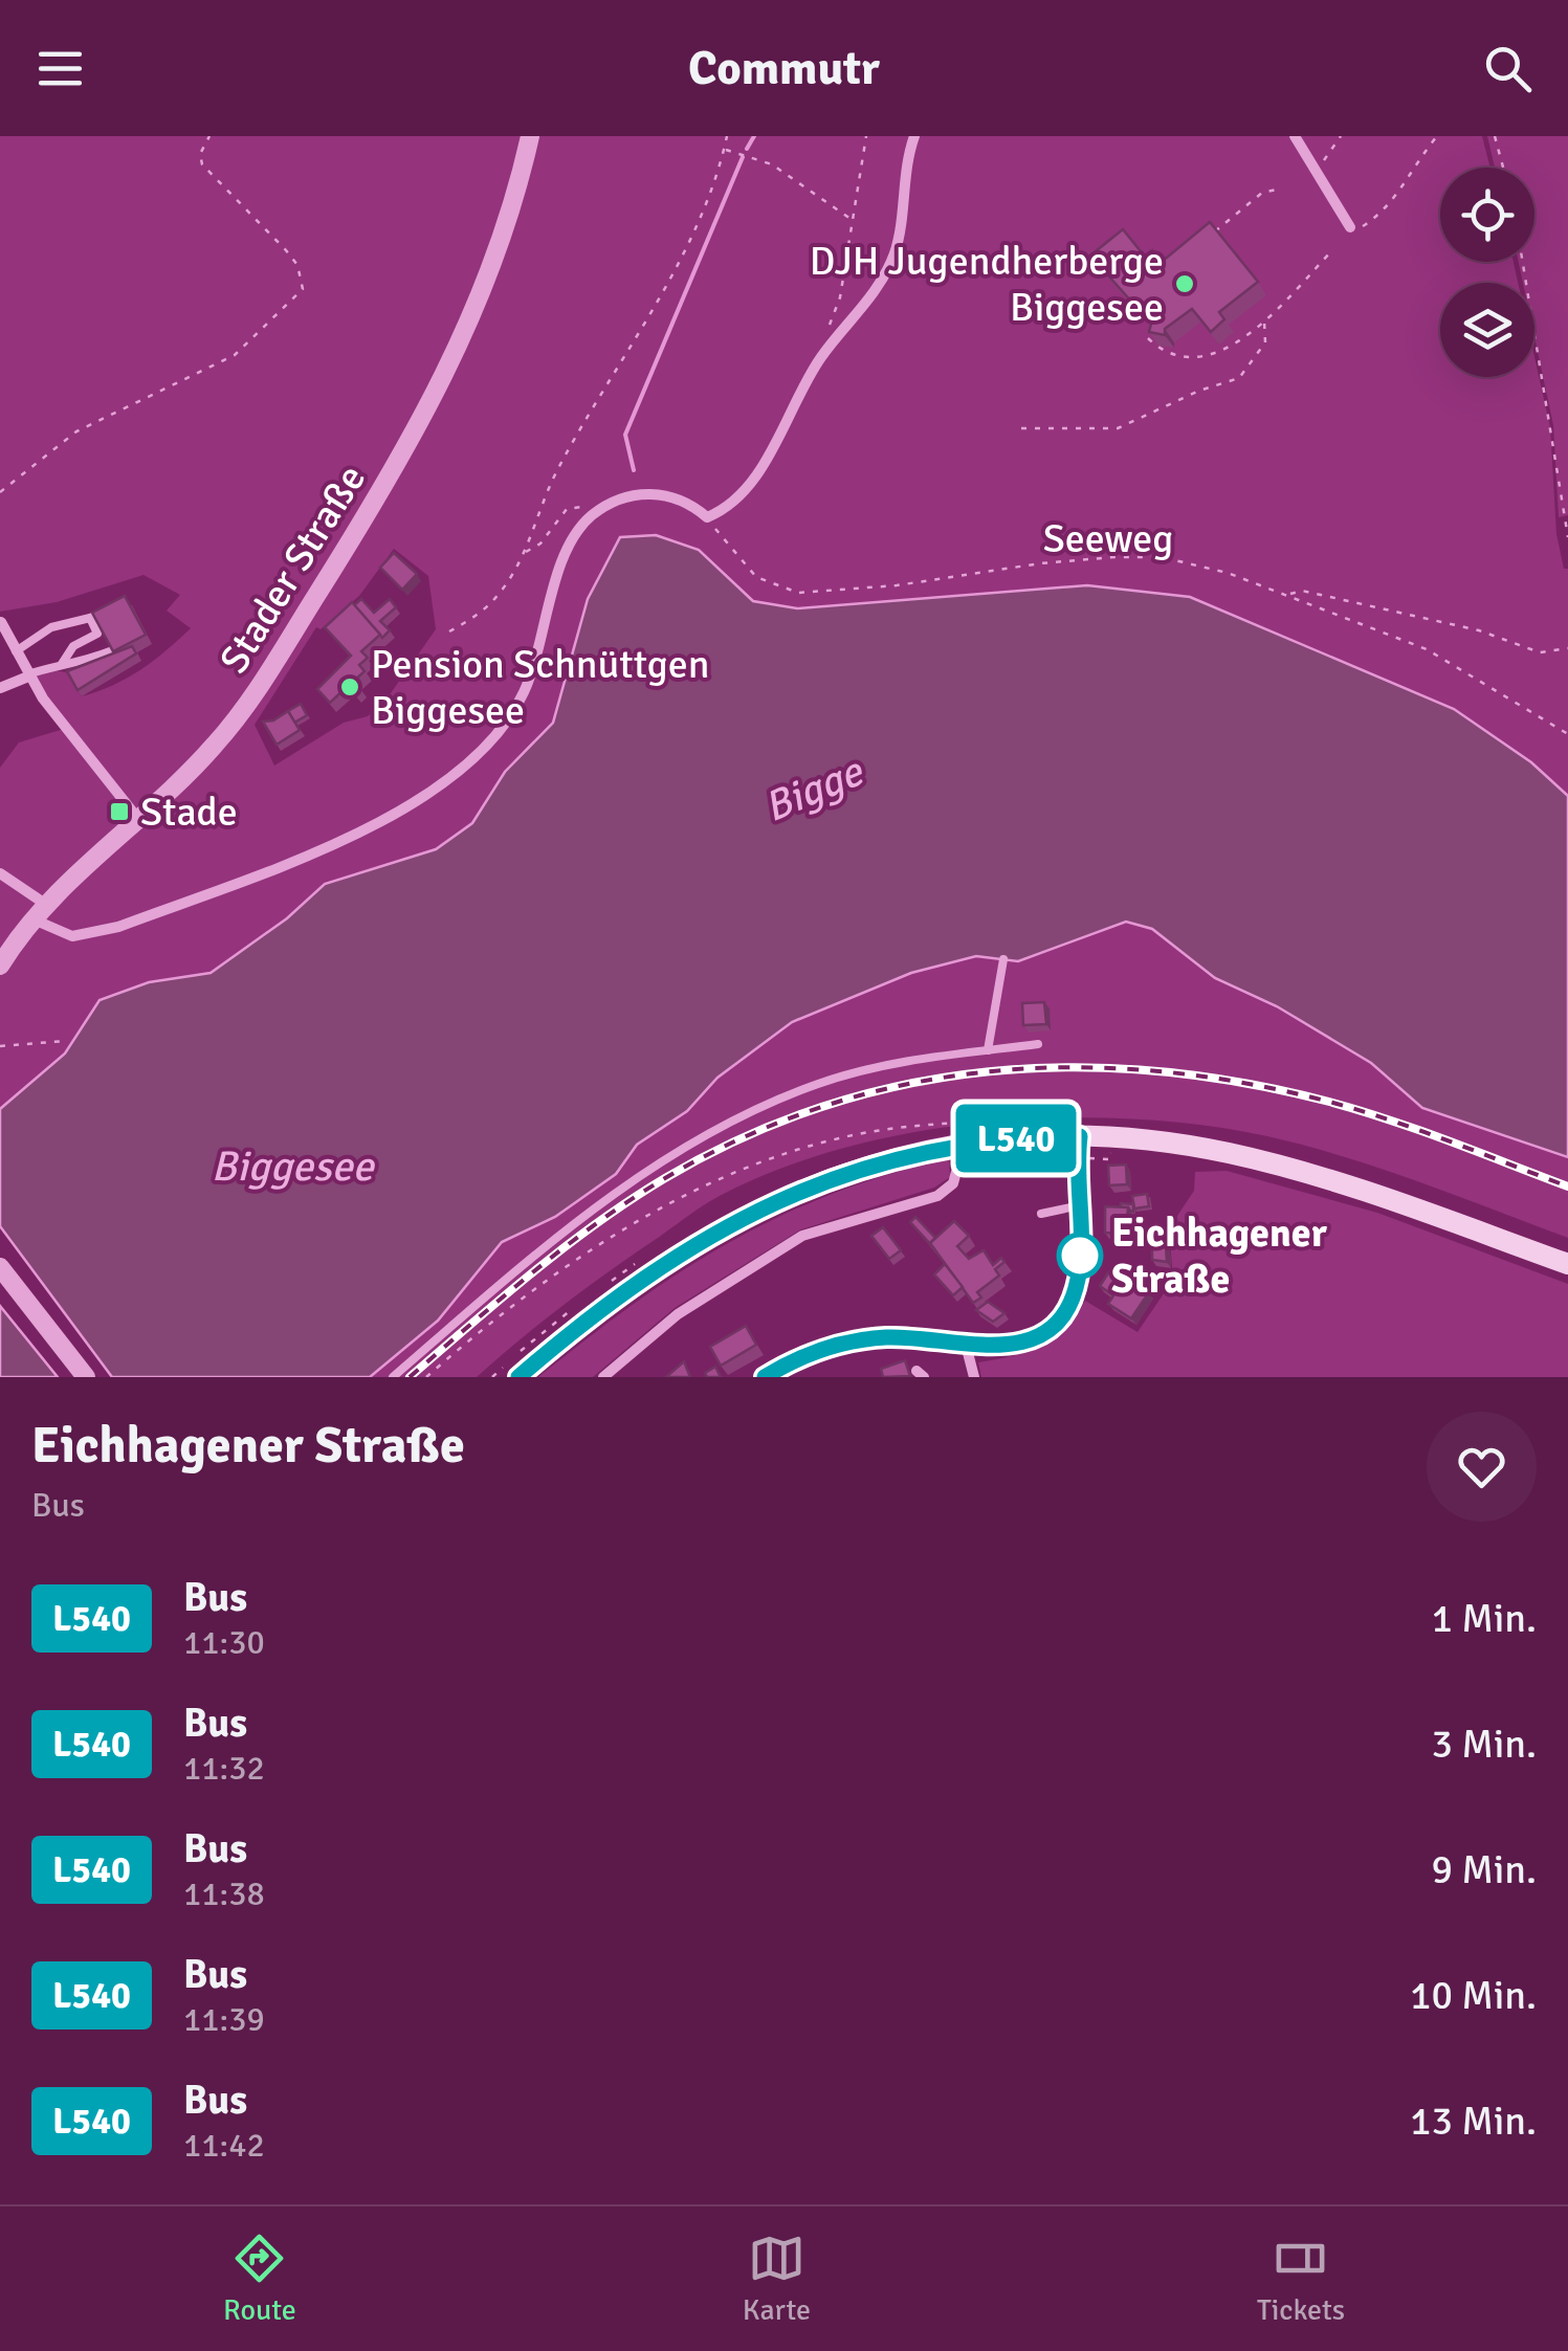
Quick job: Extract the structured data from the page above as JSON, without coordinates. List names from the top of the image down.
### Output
{
  "streets": {
    "street": ["Stader Straße"],
    "path": ["Seeweg"]
  },
  "water": ["Bigge", "Biggesee"],
  "places": {
    "other": ["DJH Jugendherberge Biggesee", "Pension Schnüttgen Biggesee", "Eichhagener Straße"],
    "transit": ["Stade"]
  },
  "lines": ["bus line L540"],
  "page": {
    "header": "Commutr",
    "on_map": "L540",
    "heading": ["Eichhagener Straße", "Bus"],
    "list": [
      {
        "mark": "L540",
        "name": "Bus",
        "note": "11:30",
        "value": "1 Min."
      },
      {
        "mark": "L540",
        "name": "Bus",
        "note": "11:32",
        "value": "3 Min."
      },
      {
        "mark": "L540",
        "name": "Bus",
        "note": "11:38",
        "value": "9 Min."
      },
      {
        "mark": "L540",
        "name": "Bus",
        "note": "11:39",
        "value": "10 Min."
      },
      {
        "mark": "L540",
        "name": "Bus",
        "note": "11:42",
        "value": "13 Min."
      }
    ],
    "tabs": ["Route", "Karte", "Tickets"]
  }
}
